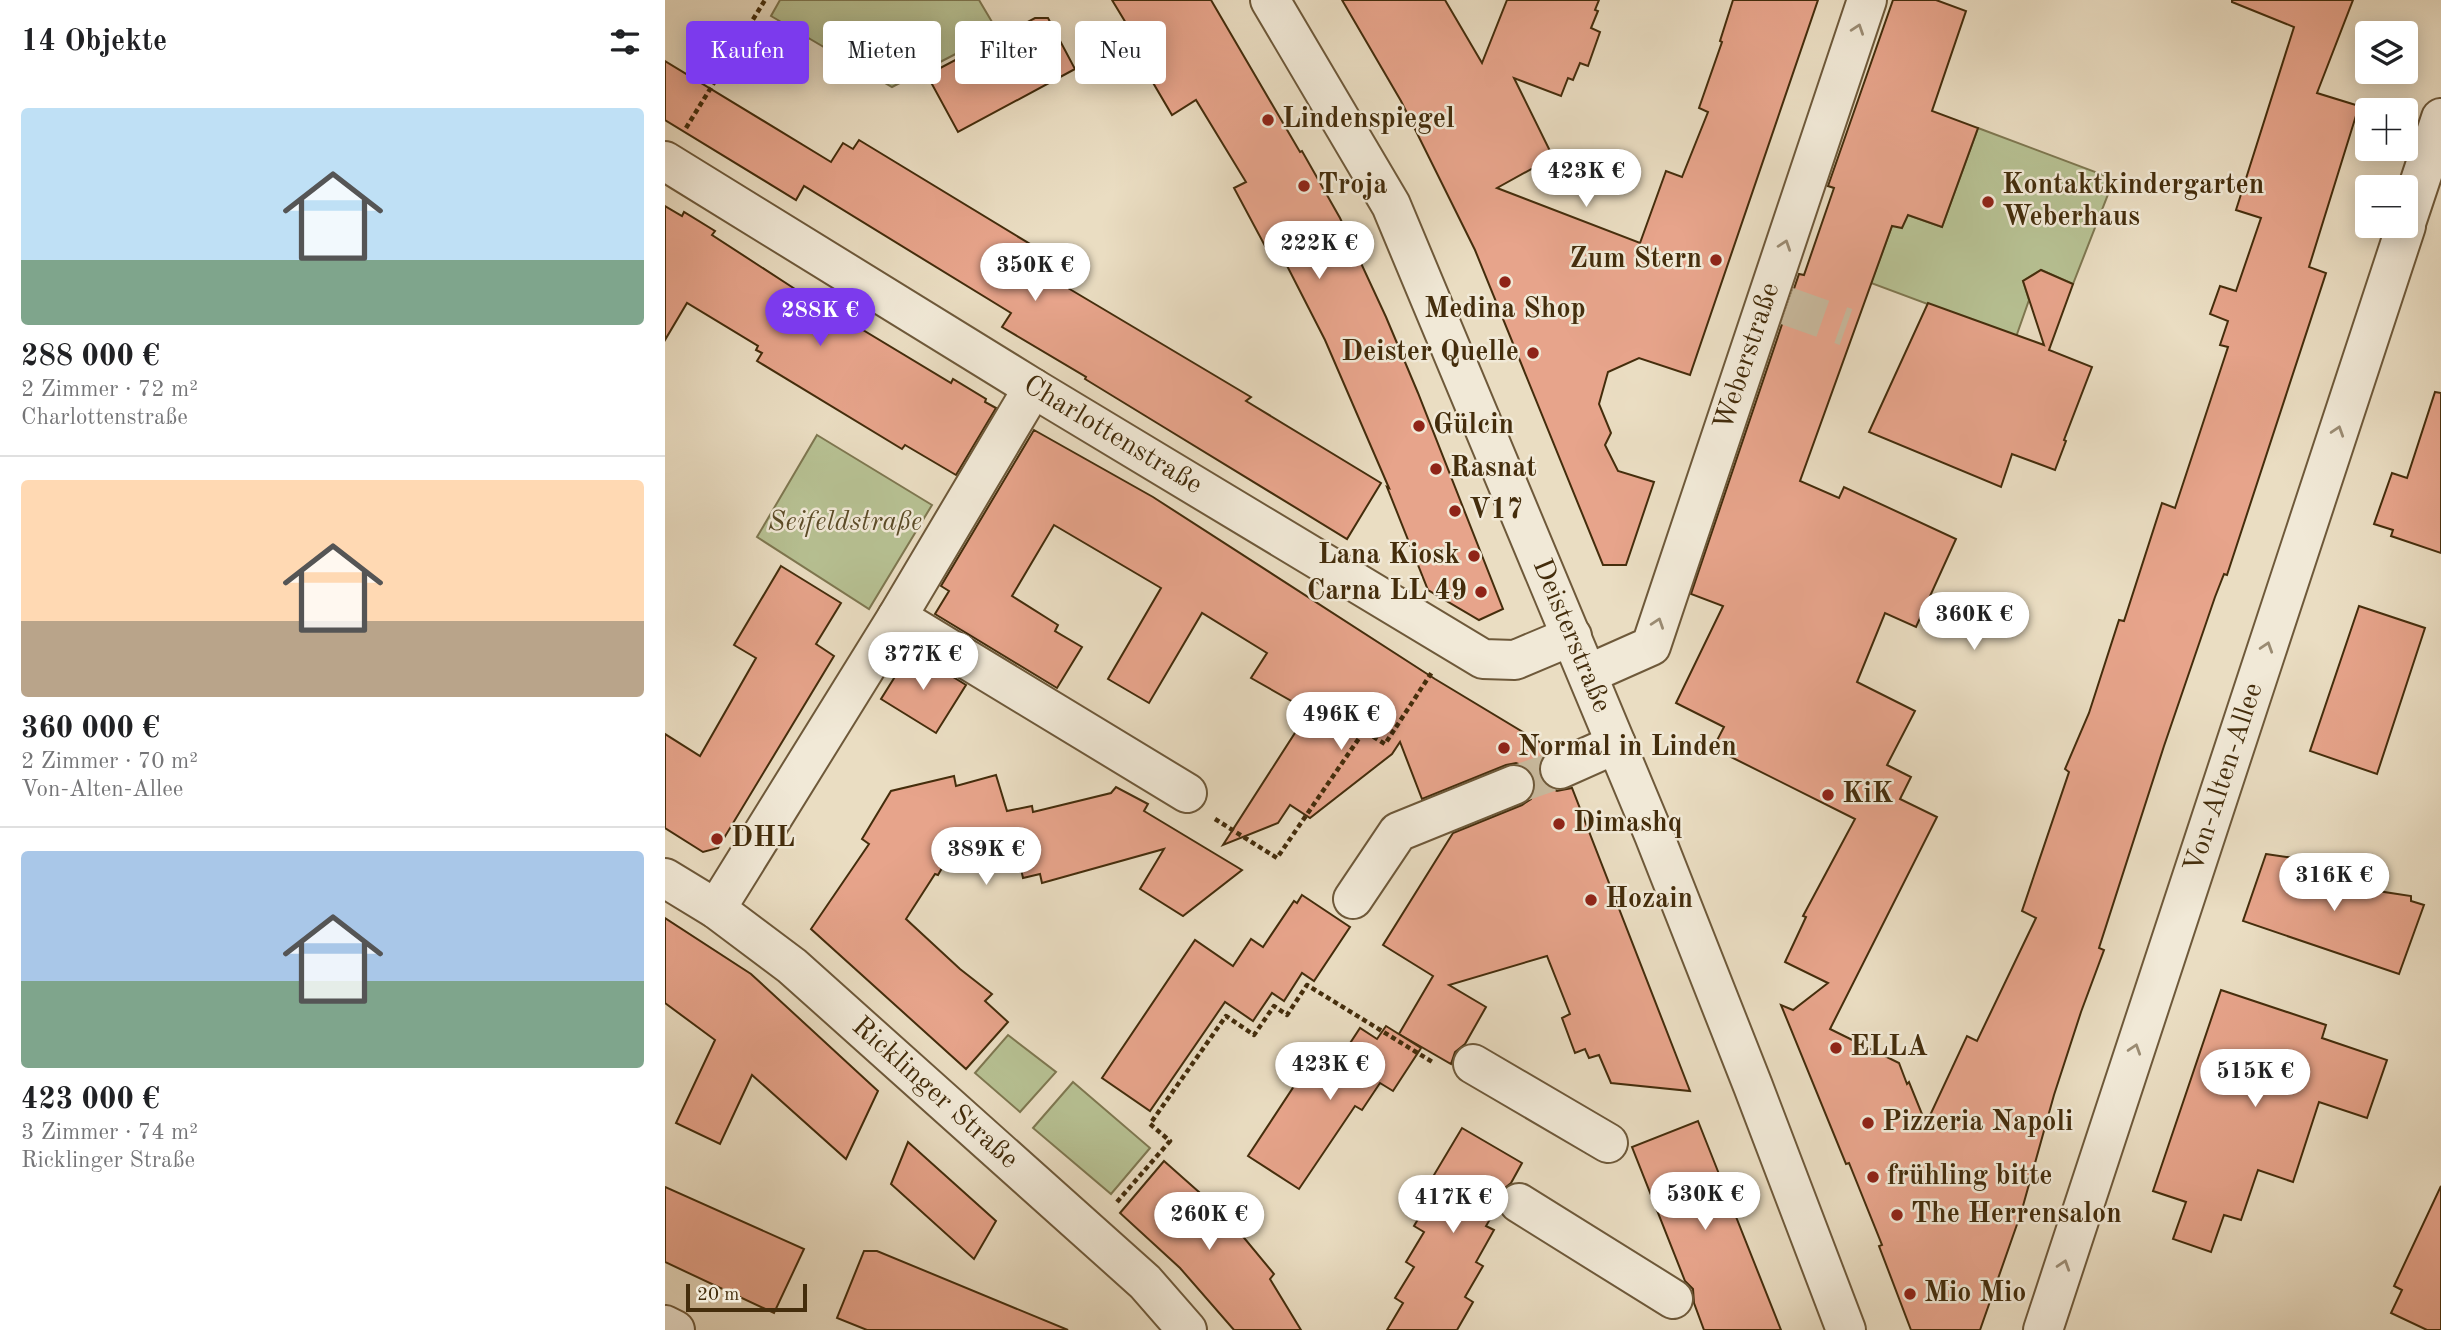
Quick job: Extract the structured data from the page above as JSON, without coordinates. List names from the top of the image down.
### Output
{
  "streets": {
    "street": [
      "Weberstraße",
      "Charlottenstraße",
      "Deisterstraße",
      "Von-Alten-Allee",
      "Ricklinger Straße"
    ]
  },
  "crossings": [
    ["Weberstraße", "Deisterstraße"],
    ["Charlottenstraße", "Deisterstraße"]
  ],
  "one_way": ["Weberstraße", "Von-Alten-Allee"],
  "parks": ["Seifeldstraße"],
  "places": [
    "Lindenspiegel",
    "Troja",
    "Kontaktkindergarten Weberhaus",
    "Zum Stern",
    "Medina Shop",
    "Deister Quelle",
    "Gülcin",
    "Rasnat",
    "V17",
    "Lana Kiosk",
    "Carna LL 49",
    "Normal in Linden",
    "KiK",
    "Dimashq",
    "DHL",
    "Hozain",
    "ELLA",
    "Pizzeria Napoli",
    "frühling bitte",
    "The Herrensalon",
    "Mio Mio"
  ],
  "scale_bar": "20 m",
  "page": {
    "heading": "14 Objekte",
    "map_buttons": ["+", "−"],
    "chip": [
      "Kaufen",
      "Mieten",
      "Filter",
      "Neu"
    ],
    "list": [
      {
        "name": "288 000 €",
        "note": "2 Zimmer · 72 m² · Charlottenstraße"
      },
      {
        "name": "360 000 €",
        "note": "2 Zimmer · 70 m² · Von-Alten-Allee"
      },
      {
        "name": "423 000 €",
        "note": "3 Zimmer · 74 m² · Ricklinger Straße"
      }
    ],
    "price": [
      "423K €",
      "222K €",
      "350K €",
      "288K €",
      "360K €",
      "377K €",
      "496K €",
      "389K €",
      "316K €",
      "423K €",
      "515K €",
      "530K €",
      "417K €",
      "260K €"
    ],
    "scale": "20 m"
  }
}
